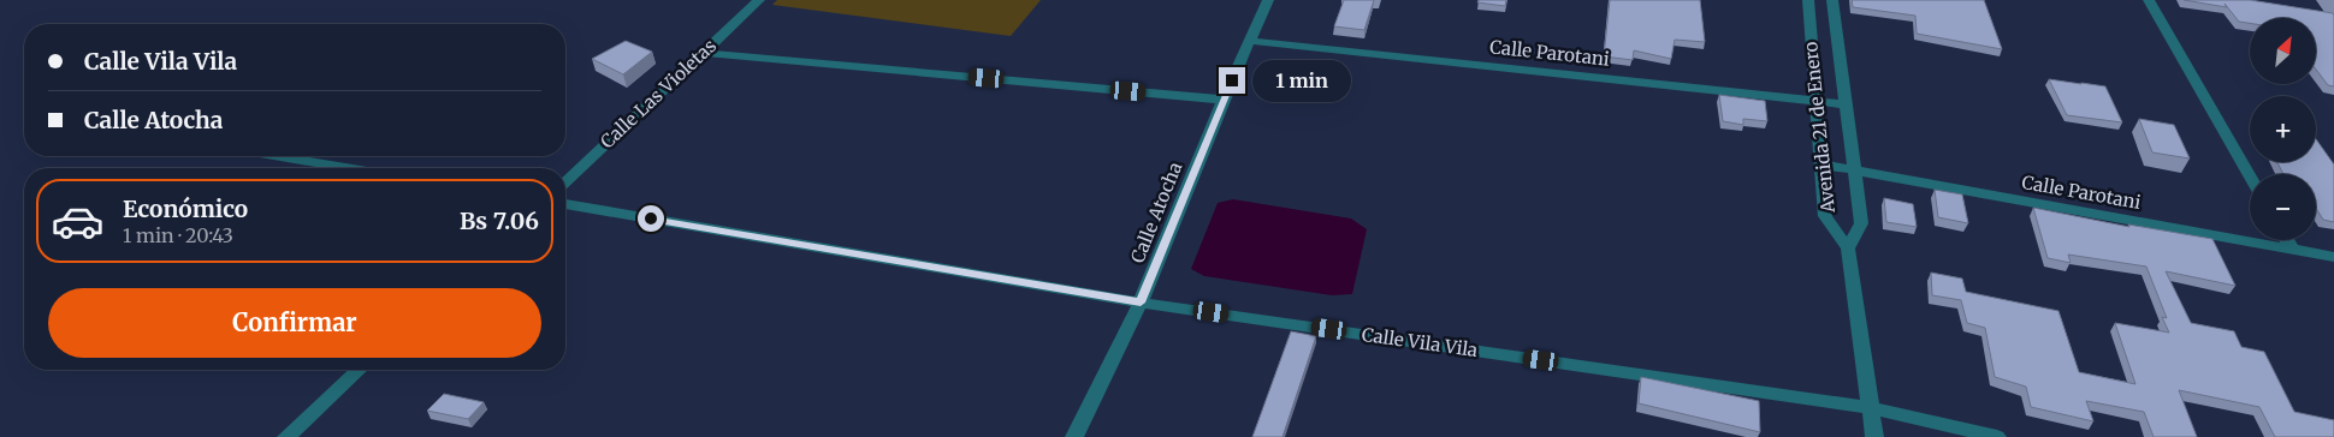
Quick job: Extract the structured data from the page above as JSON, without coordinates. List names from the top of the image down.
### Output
{
  "streets": {
    "street": [
      "Calle Parotani",
      "Calle Las Violetas",
      "Avenida 21 de Enero",
      "Calle Atocha",
      "Calle Vila Vila"
    ]
  },
  "crossings": [
    ["Calle Parotani", "Avenida 21 de Enero"],
    ["Calle Parotani", "Calle Atocha"],
    ["Avenida 21 de Enero", "Calle Vila Vila"],
    ["Calle Atocha", "Calle Vila Vila"]
  ],
  "north": "top right",
  "page": {
    "map_buttons": ["+", "−"],
    "banner": ["Calle Vila Vila", "Calle Atocha"],
    "bubble": "1 min",
    "list": [
      {
        "name": "Económico",
        "note": "1 min · 20:43",
        "value": "Bs 7.06"
      }
    ],
    "buttons": "Confirmar"
  }
}
